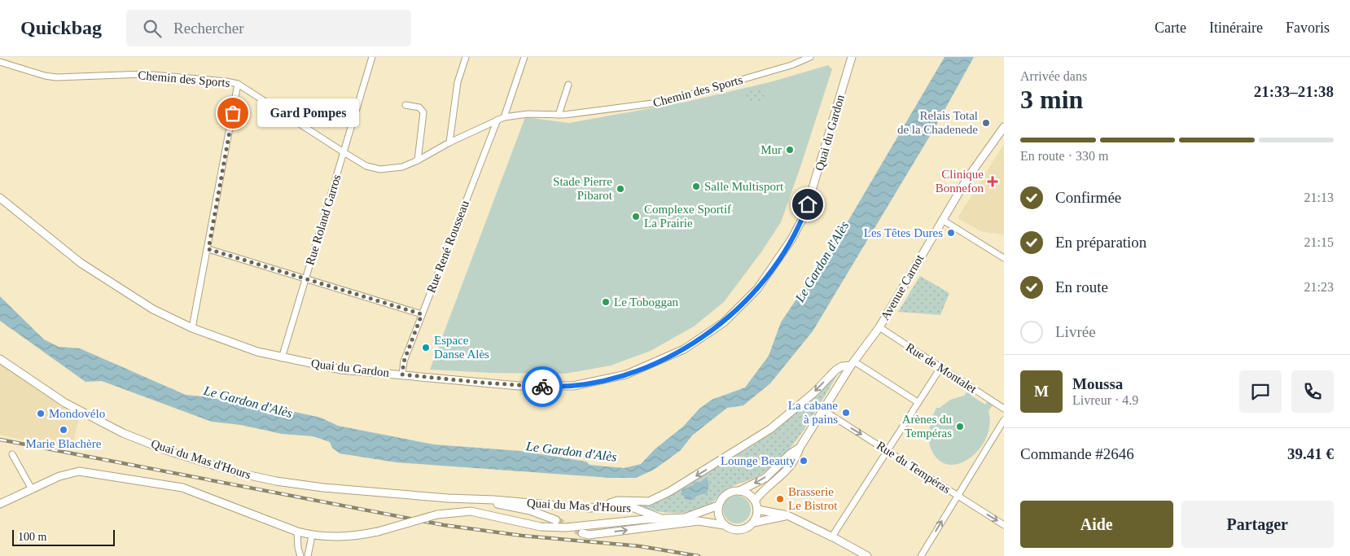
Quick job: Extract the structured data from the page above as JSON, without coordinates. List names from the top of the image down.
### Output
{
  "streets": {
    "main road": ["Quai du Gardon", "Avenue Carnot", "Quai du Mas d'Hours"],
    "street": [
      "Chemin des Sports",
      "Rue Roland Garros",
      "Rue René Rousseau",
      "Rue de Montalet",
      "Rue du Tempéras"
    ]
  },
  "crossings": [
    ["Chemin des Sports", "Rue Roland Garros"],
    ["Chemin des Sports", "Rue René Rousseau"],
    ["Quai du Gardon", "Rue Roland Garros"],
    ["Quai du Gardon", "Rue René Rousseau"],
    ["Avenue Carnot", "Rue de Montalet"],
    ["Avenue Carnot", "Quai du Mas d'Hours"],
    ["Avenue Carnot", "Rue du Tempéras"]
  ],
  "one_way": ["Rue du Tempéras"],
  "water": ["Le Gardon d'Alès"],
  "places": {
    "other": [
      "Gard Pompes",
      "Relais Total de la Chadenede",
      "Mur",
      "Salle Multisport",
      "Stade Pierre Pibarot",
      "Complexe Sportif La Prairie",
      "Les Têtes Dures",
      "Le Toboggan",
      "Espace Danse Alès",
      "La cabane à pains",
      "Mondovélo",
      "Arènes du Tempéras",
      "Marie Blachère",
      "Lounge Beauty",
      "Brasserie Le Bistrot"
    ],
    "health": ["Clinique Bonnefon"]
  },
  "scale_bar": "100 m",
  "page": {
    "header": "Quickbag",
    "search": "Rechercher",
    "nav": ["Carte", "Itinéraire", "Favoris"],
    "heading": ["3 min", "Arrivée dans", "21:33–21:38"],
    "panel": [
      "Moussa",
      "Livreur · 4.9",
      "Commande #2646",
      "39.41 €"
    ],
    "bubble": "Gard Pompes",
    "bar": "En route · 330 m",
    "list": [
      ["Confirmée", "21:13"],
      ["En préparation", "21:15"],
      ["En route", "21:23"],
      "Livrée"
    ],
    "round": "M",
    "buttons": ["Aide", "Partager"],
    "scale": "100 m"
  }
}
